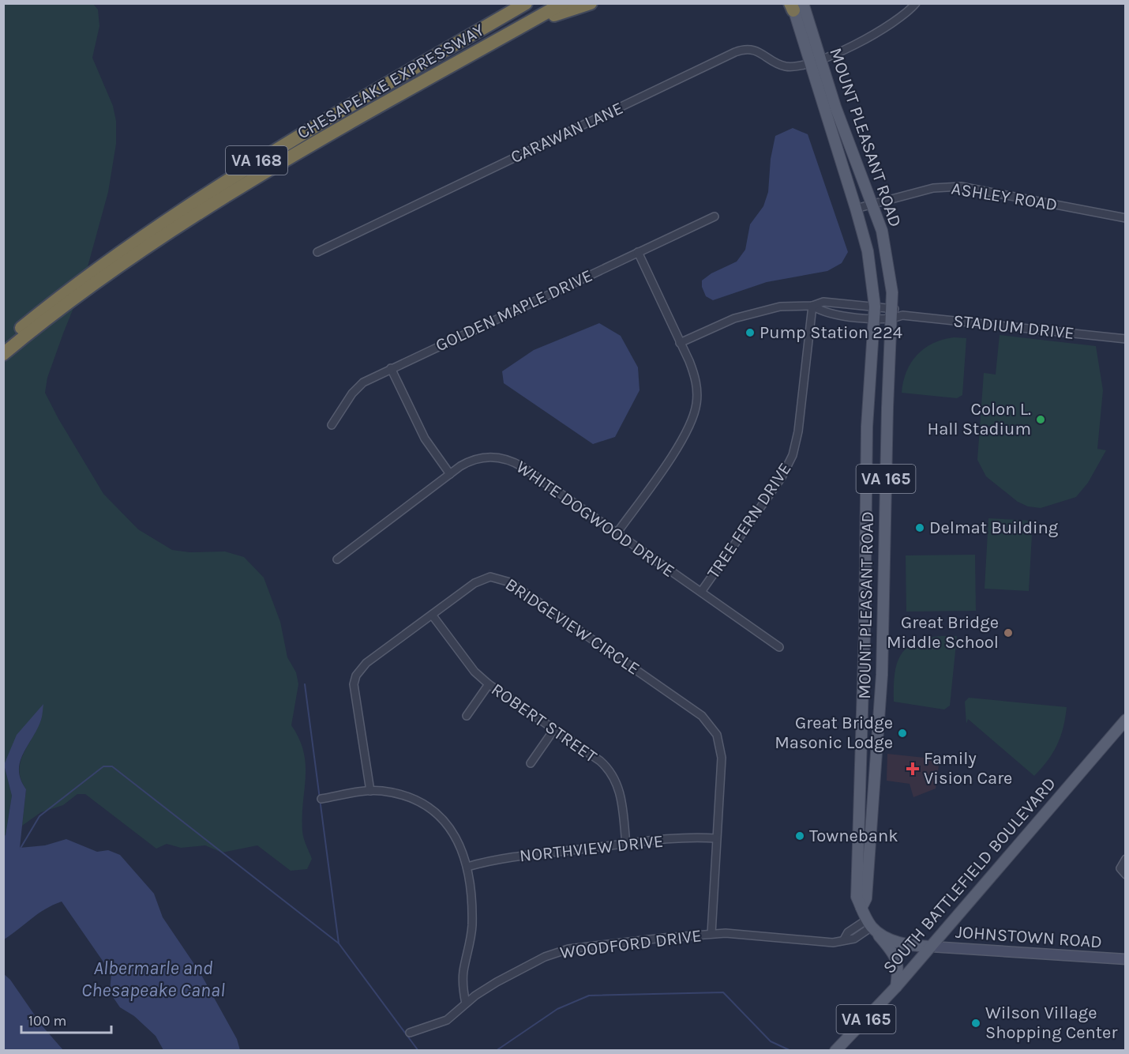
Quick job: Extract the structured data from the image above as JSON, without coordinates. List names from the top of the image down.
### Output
{
  "streets": {
    "highway": ["CHESAPEAKE EXPRESSWAY", "VA 168"],
    "main road": [
      "MOUNT PLEASANT ROAD",
      "VA 165",
      "SOUTH BATTLEFIELD BOULEVARD",
      "JOHNSTOWN ROAD"
    ],
    "street": [
      "CARAWAN LANE",
      "ASHLEY ROAD",
      "GOLDEN MAPLE DRIVE",
      "STADIUM DRIVE",
      "WHITE DOGWOOD DRIVE",
      "TREE FERN DRIVE",
      "BRIDGEVIEW CIRCLE",
      "ROBERT STREET",
      "NORTHVIEW DRIVE",
      "WOODFORD DRIVE"
    ]
  },
  "crossings": [
    ["CARAWAN LANE", "MOUNT PLEASANT ROAD"],
    ["MOUNT PLEASANT ROAD", "ASHLEY ROAD"],
    ["MOUNT PLEASANT ROAD", "STADIUM DRIVE"],
    ["MOUNT PLEASANT ROAD", "VA 165"],
    ["MOUNT PLEASANT ROAD", "WOODFORD DRIVE"],
    ["STADIUM DRIVE", "TREE FERN DRIVE"],
    ["VA 165", "SOUTH BATTLEFIELD BOULEVARD"],
    ["VA 165", "WOODFORD DRIVE"],
    ["WHITE DOGWOOD DRIVE", "TREE FERN DRIVE"],
    ["BRIDGEVIEW CIRCLE", "ROBERT STREET"],
    ["BRIDGEVIEW CIRCLE", "NORTHVIEW DRIVE"],
    ["BRIDGEVIEW CIRCLE", "WOODFORD DRIVE"],
    ["ROBERT STREET", "NORTHVIEW DRIVE"],
    ["SOUTH BATTLEFIELD BOULEVARD", "JOHNSTOWN ROAD"]
  ],
  "water": ["Albermarle and Chesapeake Canal"],
  "places": {
    "other": [
      "Pump Station 224",
      "Colon L. Hall Stadium",
      "Delmat Building",
      "Great Bridge Middle School",
      "Great Bridge Masonic Lodge",
      "Townebank",
      "Wilson Village Shopping Center"
    ],
    "health": ["Family Vision Care"]
  },
  "scale_bar": "100 m"
}
